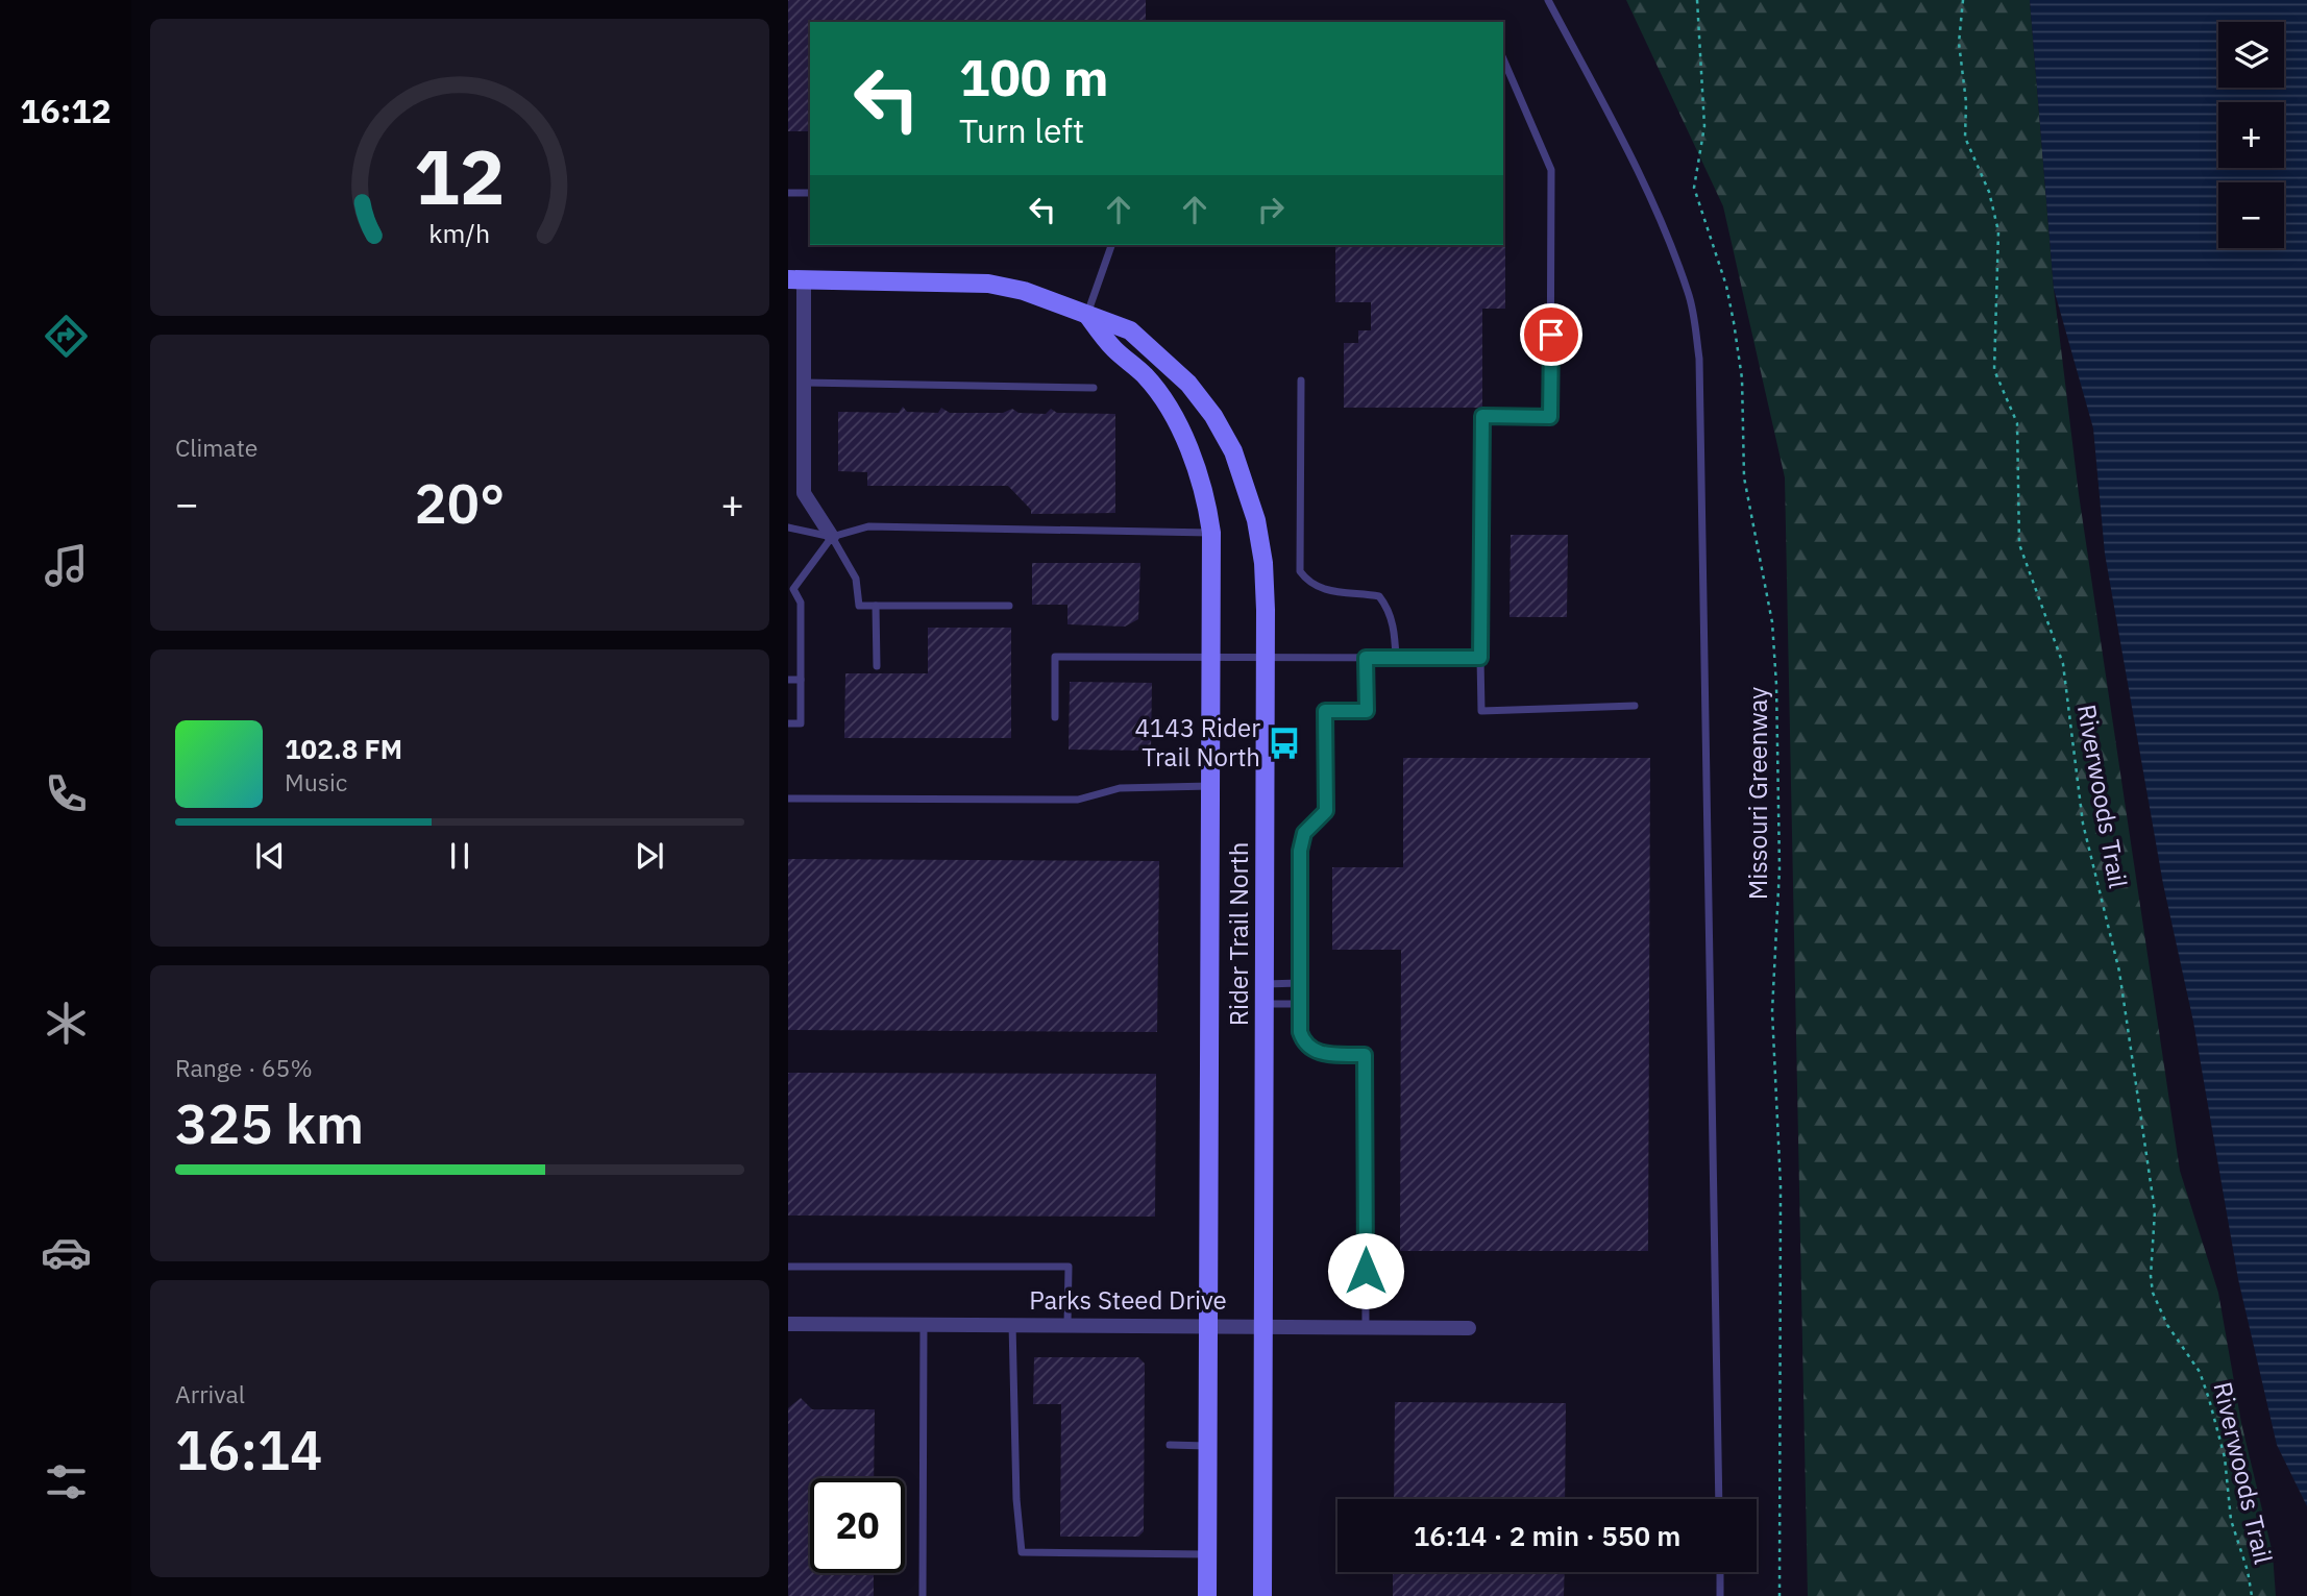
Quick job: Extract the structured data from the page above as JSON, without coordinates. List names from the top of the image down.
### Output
{
  "streets": {
    "street": ["Rider Trail North", "Parks Steed Drive"],
    "path": ["Missouri Greenway", "Riverwoods Trail"]
  },
  "crossings": [
    ["Rider Trail North", "Parks Steed Drive"]
  ],
  "places": {
    "bus stop": ["4143 Rider Trail North"]
  },
  "page": {
    "tabs": "16:12",
    "map_buttons": ["+", "−"],
    "turn": ["100 m", "Turn left"],
    "tile": [
      "Climate",
      ["Range · 65%", "325 km"],
      ["Arrival", "16:14"]
    ],
    "heat": ["−", "20°", "+"],
    "song": ["102.8 FM", "Music"],
    "limit": "20",
    "trip": "16:14 · 2 min · 550 m",
    "gauge": ["12", "km/h"]
  }
}
